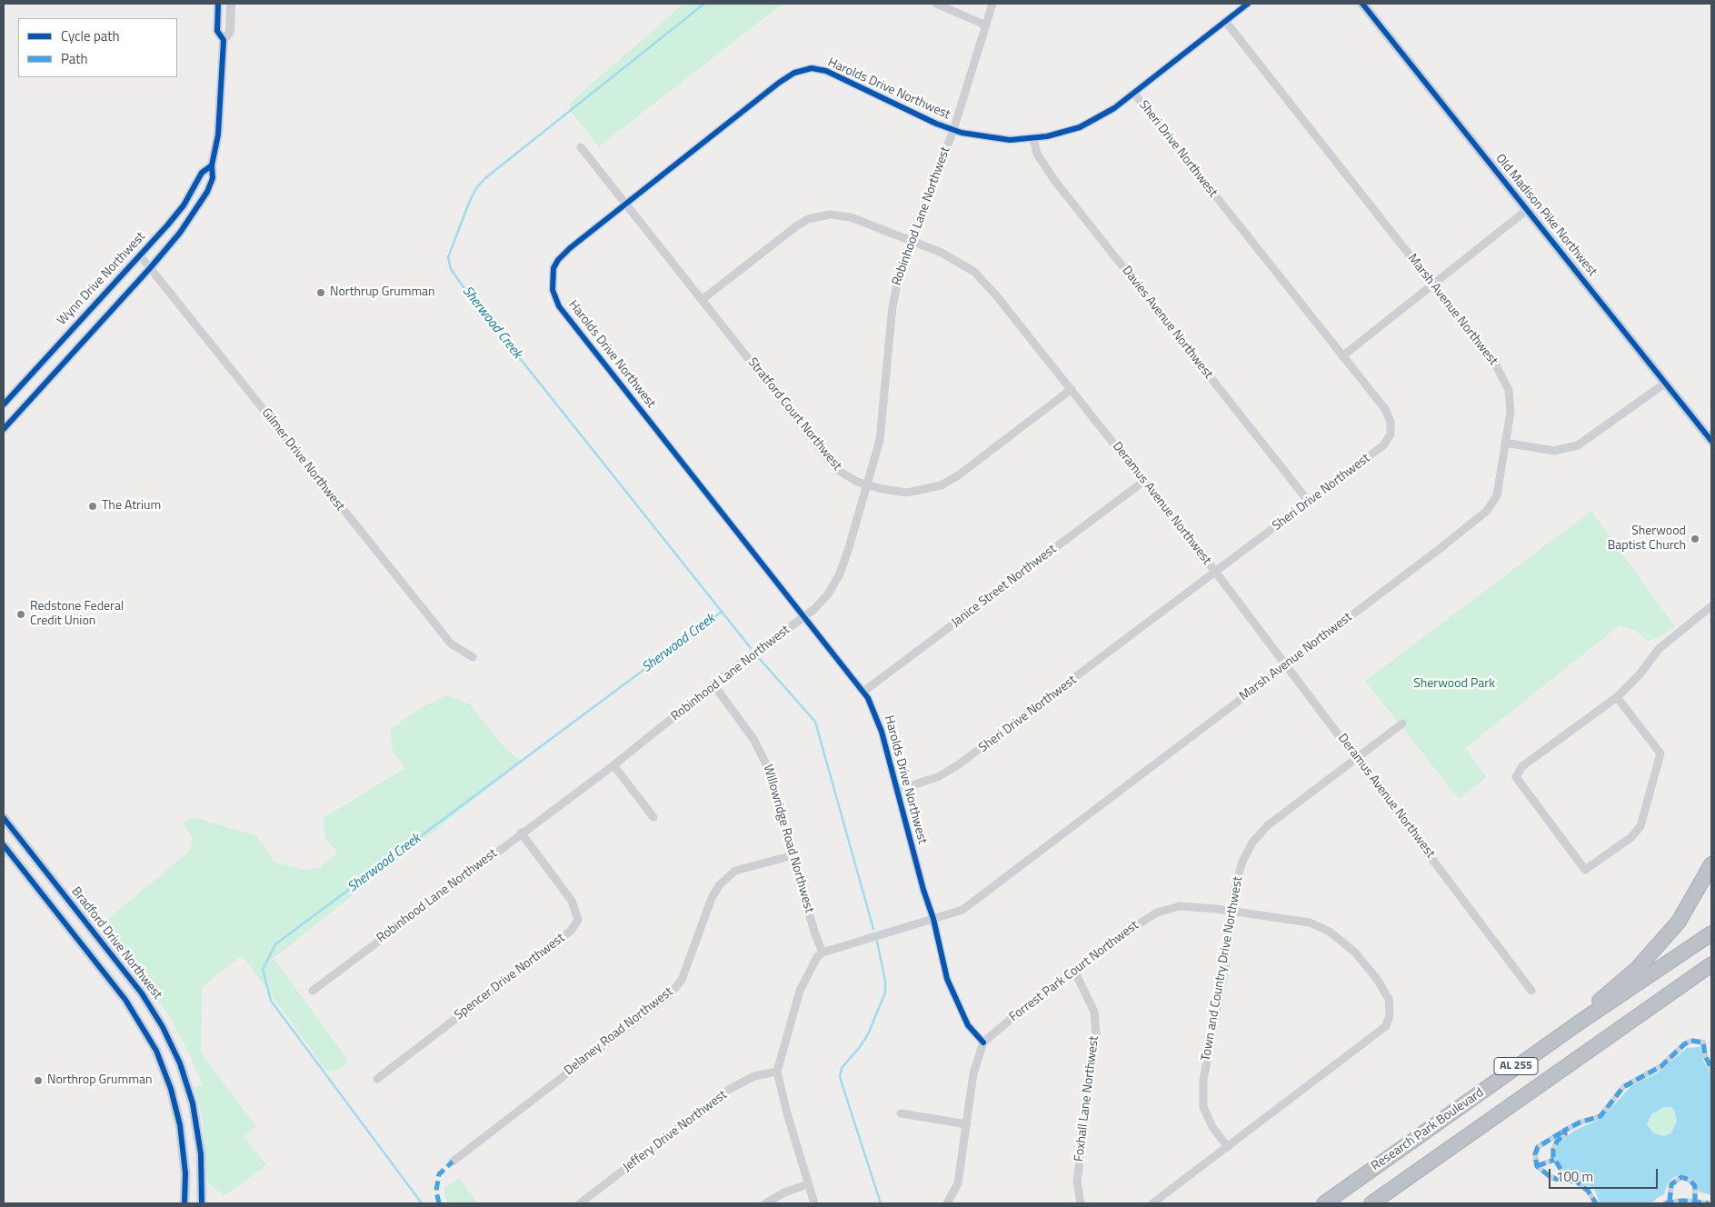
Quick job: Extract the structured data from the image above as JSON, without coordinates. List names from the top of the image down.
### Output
{
  "streets": {
    "highway": ["AL 255", "Research Park Boulevard"],
    "main road": ["Old Madison Pike Northwest", "Bradford Drive Northwest"],
    "street": [
      "Harolds Drive Northwest",
      "Sheri Drive Northwest",
      "Robinhood Lane Northwest",
      "Wynn Drive Northwest",
      "Marsh Avenue Northwest",
      "Davies Avenue Northwest",
      "Stratford Court Northwest",
      "Gilmer Drive Northwest",
      "Deramus Avenue Northwest",
      "Janice Street Northwest",
      "Willowridge Road Northwest",
      "Town and Country Drive Northwest",
      "Forrest Park Court Northwest",
      "Spencer Drive Northwest",
      "Delaney Road Northwest",
      "Foxhall Lane Northwest",
      "Jeffery Drive Northwest"
    ]
  },
  "crossings": [
    ["Harolds Drive Northwest", "Sheri Drive Northwest"],
    ["Harolds Drive Northwest", "Robinhood Lane Northwest"],
    ["Harolds Drive Northwest", "Marsh Avenue Northwest"],
    ["Harolds Drive Northwest", "Davies Avenue Northwest"],
    ["Harolds Drive Northwest", "Stratford Court Northwest"],
    ["Harolds Drive Northwest", "Janice Street Northwest"],
    ["Harolds Drive Northwest", "Forrest Park Court Northwest"],
    ["Sheri Drive Northwest", "Davies Avenue Northwest"],
    ["Sheri Drive Northwest", "Deramus Avenue Northwest"],
    ["Robinhood Lane Northwest", "Stratford Court Northwest"],
    ["Robinhood Lane Northwest", "Deramus Avenue Northwest"],
    ["Robinhood Lane Northwest", "Willowridge Road Northwest"],
    ["Robinhood Lane Northwest", "Spencer Drive Northwest"],
    ["Wynn Drive Northwest", "Gilmer Drive Northwest"],
    ["Marsh Avenue Northwest", "Deramus Avenue Northwest"],
    ["Marsh Avenue Northwest", "Willowridge Road Northwest"],
    ["Stratford Court Northwest", "Deramus Avenue Northwest"],
    ["Deramus Avenue Northwest", "Janice Street Northwest"],
    ["Deramus Avenue Northwest", "Town and Country Drive Northwest"],
    ["Willowridge Road Northwest", "Delaney Road Northwest"],
    ["Town and Country Drive Northwest", "Forrest Park Court Northwest"],
    ["Forrest Park Court Northwest", "Foxhall Lane Northwest"]
  ],
  "water": ["Sherwood Creek"],
  "parks": ["Sherwood Park"],
  "places": [
    "Northrup Grumman",
    "The Atrium",
    "Sherwood Baptist Church",
    "Redstone Federal Credit Union",
    "Northrop Grumman"
  ],
  "legend": ["Cycle path", "Path"],
  "scale_bar": "100 m"
}
